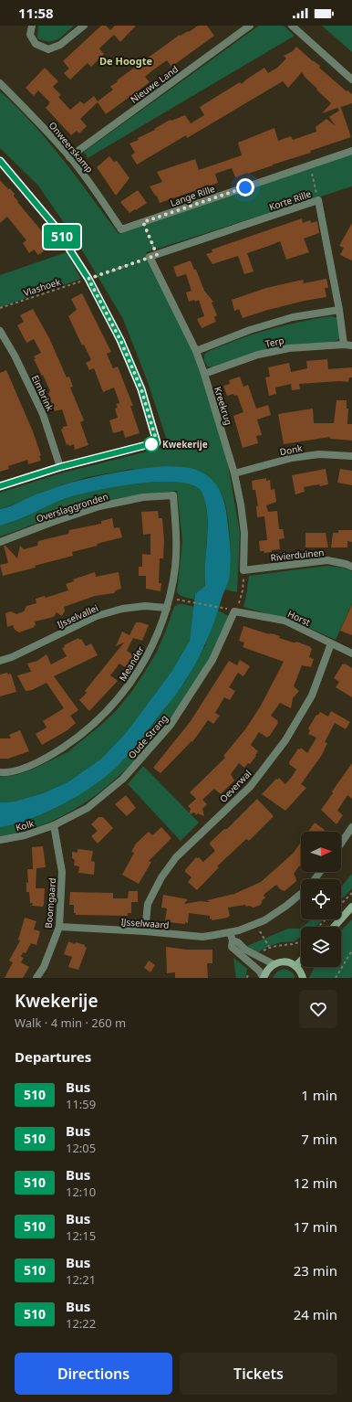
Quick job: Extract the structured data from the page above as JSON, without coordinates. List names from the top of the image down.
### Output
{
  "streets": {
    "street": [
      "Nieuwe Land",
      "Onweerskamp",
      "Lange Rille",
      "Korte Rille",
      "Terp",
      "Eimbrink",
      "Kreekrug",
      "Donk",
      "Overslaggronden",
      "Rivierduinen",
      "IJsselvallei",
      "Horst",
      "Meander",
      "Oude Strang",
      "Oeverwal",
      "Kolk",
      "Boomgaard",
      "IJsselwaard"
    ],
    "path": ["Vlashoek"]
  },
  "crossings": [
    ["Nieuwe Land", "Onweerskamp"],
    ["Onweerskamp", "Lange Rille"],
    ["Korte Rille", "Vlashoek"],
    ["Korte Rille", "Terp"],
    ["Korte Rille", "Kreekrug"],
    ["Vlashoek", "Kreekrug"],
    ["Terp", "Kreekrug"],
    ["Kreekrug", "Donk"],
    ["Kreekrug", "Rivierduinen"],
    ["Overslaggronden", "Meander"],
    ["IJsselvallei", "Meander"],
    ["Horst", "Oude Strang"],
    ["Horst", "Oeverwal"],
    ["Oude Strang", "Kolk"],
    ["Oude Strang", "Boomgaard"],
    ["Oeverwal", "IJsselwaard"],
    ["Kolk", "Boomgaard"],
    ["Boomgaard", "IJsselwaard"]
  ],
  "districts": ["De Hoogte"],
  "places": ["Kwekerije"],
  "lines": ["bus line 510"],
  "north": "right",
  "page": {
    "status": "11:58",
    "on_map": "510",
    "heading": [
      ["Kwekerije", "Walk · 4 min · 260 m"],
      "Departures"
    ],
    "list": [
      {
        "mark": "510",
        "name": "Bus",
        "note": "11:59",
        "value": "1 min"
      },
      {
        "mark": "510",
        "name": "Bus",
        "note": "12:05",
        "value": "7 min"
      },
      {
        "mark": "510",
        "name": "Bus",
        "note": "12:10",
        "value": "12 min"
      },
      {
        "mark": "510",
        "name": "Bus",
        "note": "12:15",
        "value": "17 min"
      },
      {
        "mark": "510",
        "name": "Bus",
        "note": "12:21",
        "value": "23 min"
      },
      {
        "mark": "510",
        "name": "Bus",
        "note": "12:22",
        "value": "24 min"
      }
    ],
    "buttons": ["Directions", "Tickets"]
  }
}
